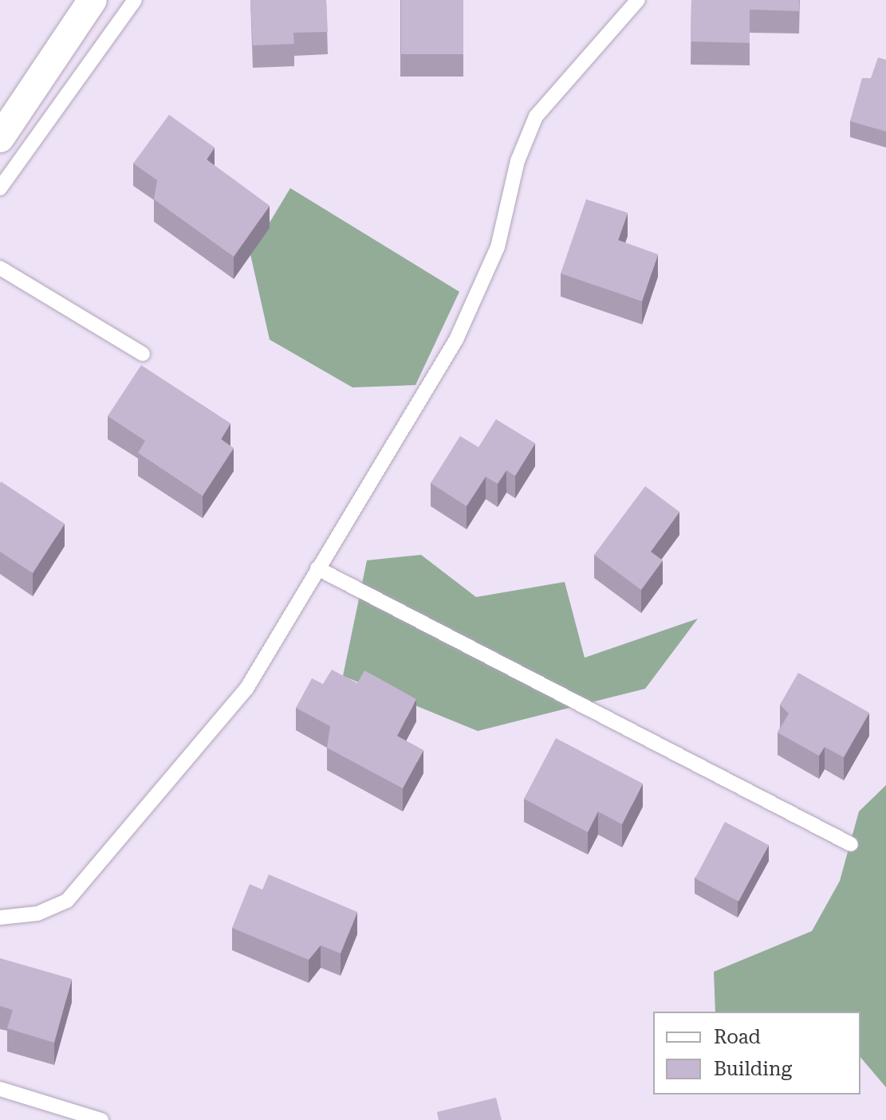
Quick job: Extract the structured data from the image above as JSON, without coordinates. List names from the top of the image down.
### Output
{
  "legend": ["Road", "Building"]
}
